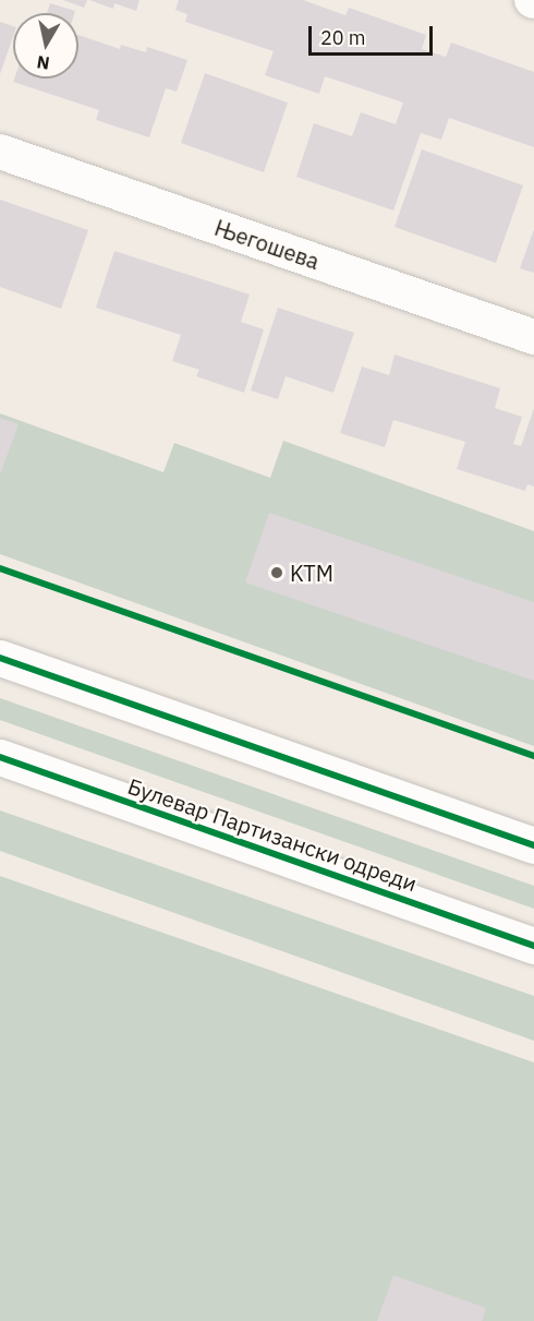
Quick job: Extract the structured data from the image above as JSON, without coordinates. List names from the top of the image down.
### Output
{
  "streets": {
    "street": ["Његошева", "Булевар Партизански одреди"]
  },
  "places": ["KTM"],
  "scale_bar": "20 m",
  "north": "bottom"
}
